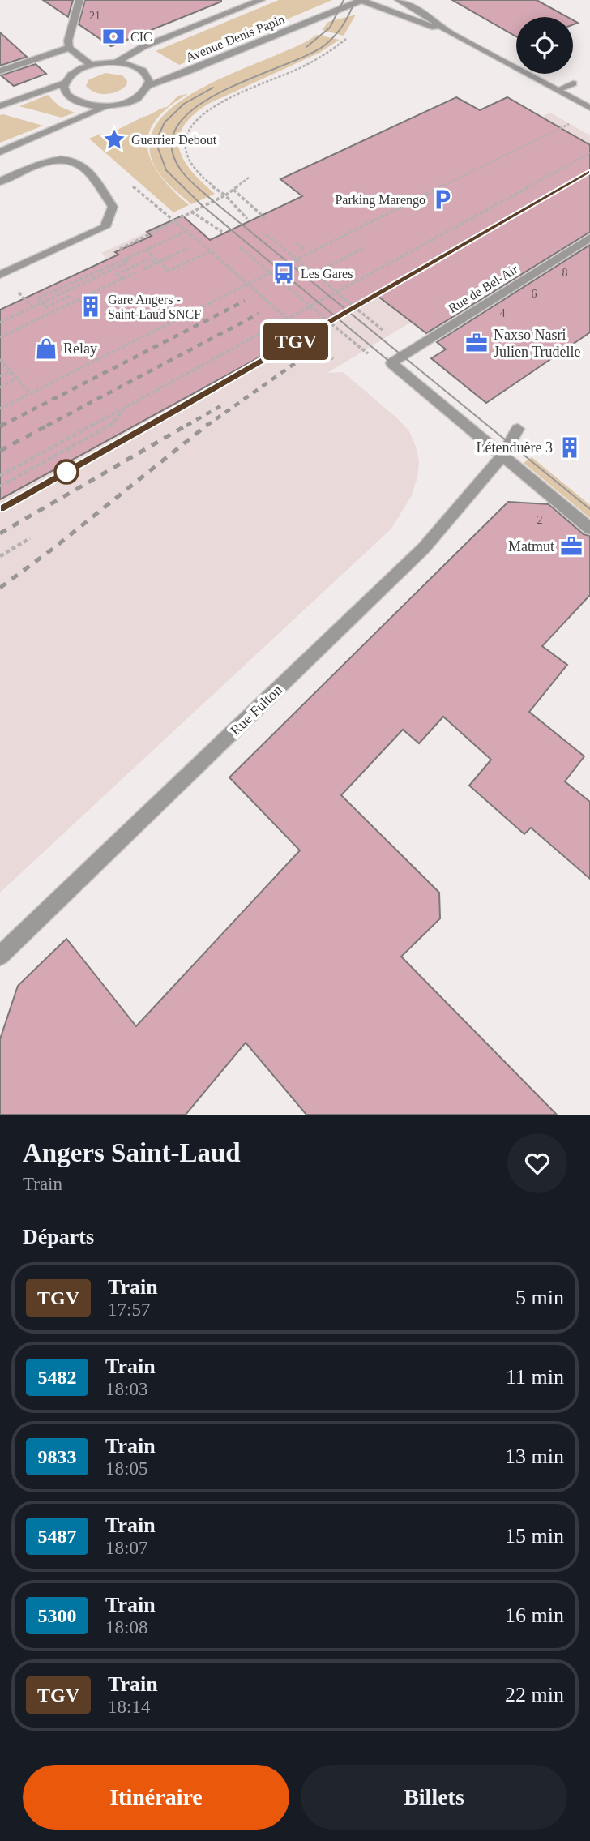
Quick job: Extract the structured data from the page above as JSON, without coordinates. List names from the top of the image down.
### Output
{
  "streets": {
    "street": ["Avenue Denis Papin", "Rue de Bel-Air", "Rue Fulton"]
  },
  "crossings": [
    ["Rue de Bel-Air", "Rue Fulton"]
  ],
  "places": {
    "bank": ["CIC"],
    "place": ["Guerrier Debout"],
    "parking": ["Parking Marengo"],
    "bus stop": ["Les Gares"],
    "building": ["Gare Angers - Saint-Laud SNCF", "Létenduère 3"],
    "office": ["Naxso Nasri Julien Trudelle", "Matmut"],
    "shop": ["Relay"]
  },
  "house_numbers": [
    "21",
    "8",
    "6",
    "4",
    "2"
  ],
  "page": {
    "on_map": "TGV",
    "heading": [
      ["Angers Saint-Laud", "Train"],
      "Départs"
    ],
    "list": [
      {
        "mark": "TGV",
        "name": "Train",
        "note": "17:57",
        "value": "5 min"
      },
      {
        "mark": "5482",
        "name": "Train",
        "note": "18:03",
        "value": "11 min"
      },
      {
        "mark": "9833",
        "name": "Train",
        "note": "18:05",
        "value": "13 min"
      },
      {
        "mark": "5487",
        "name": "Train",
        "note": "18:07",
        "value": "15 min"
      },
      {
        "mark": "5300",
        "name": "Train",
        "note": "18:08",
        "value": "16 min"
      },
      {
        "mark": "TGV",
        "name": "Train",
        "note": "18:14",
        "value": "22 min"
      }
    ],
    "buttons": ["Itinéraire", "Billets"]
  }
}
